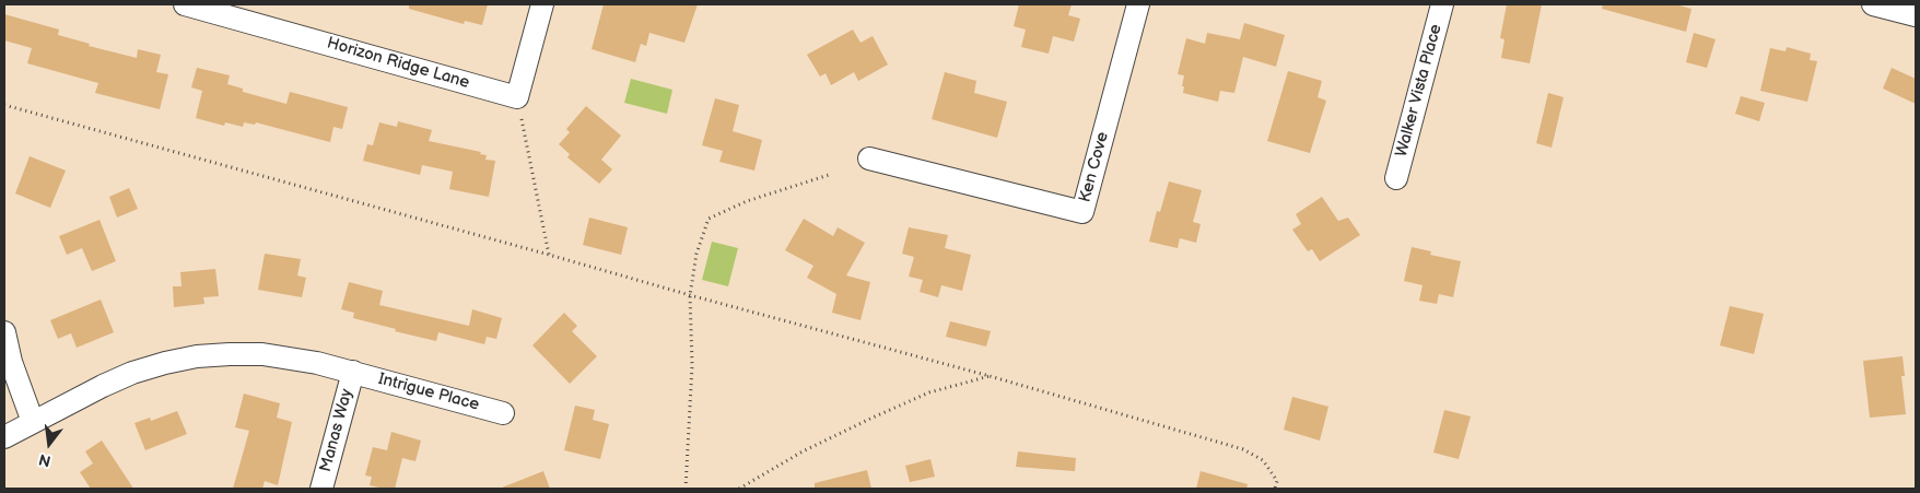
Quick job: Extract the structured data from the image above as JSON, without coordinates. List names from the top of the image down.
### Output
{
  "streets": {
    "street": [
      "Horizon Ridge Lane",
      "Walker Vista Place",
      "Ken Cove",
      "Intrigue Place",
      "Manas Way"
    ]
  },
  "crossings": [
    ["Intrigue Place", "Manas Way"]
  ],
  "north": "bottom"
}
